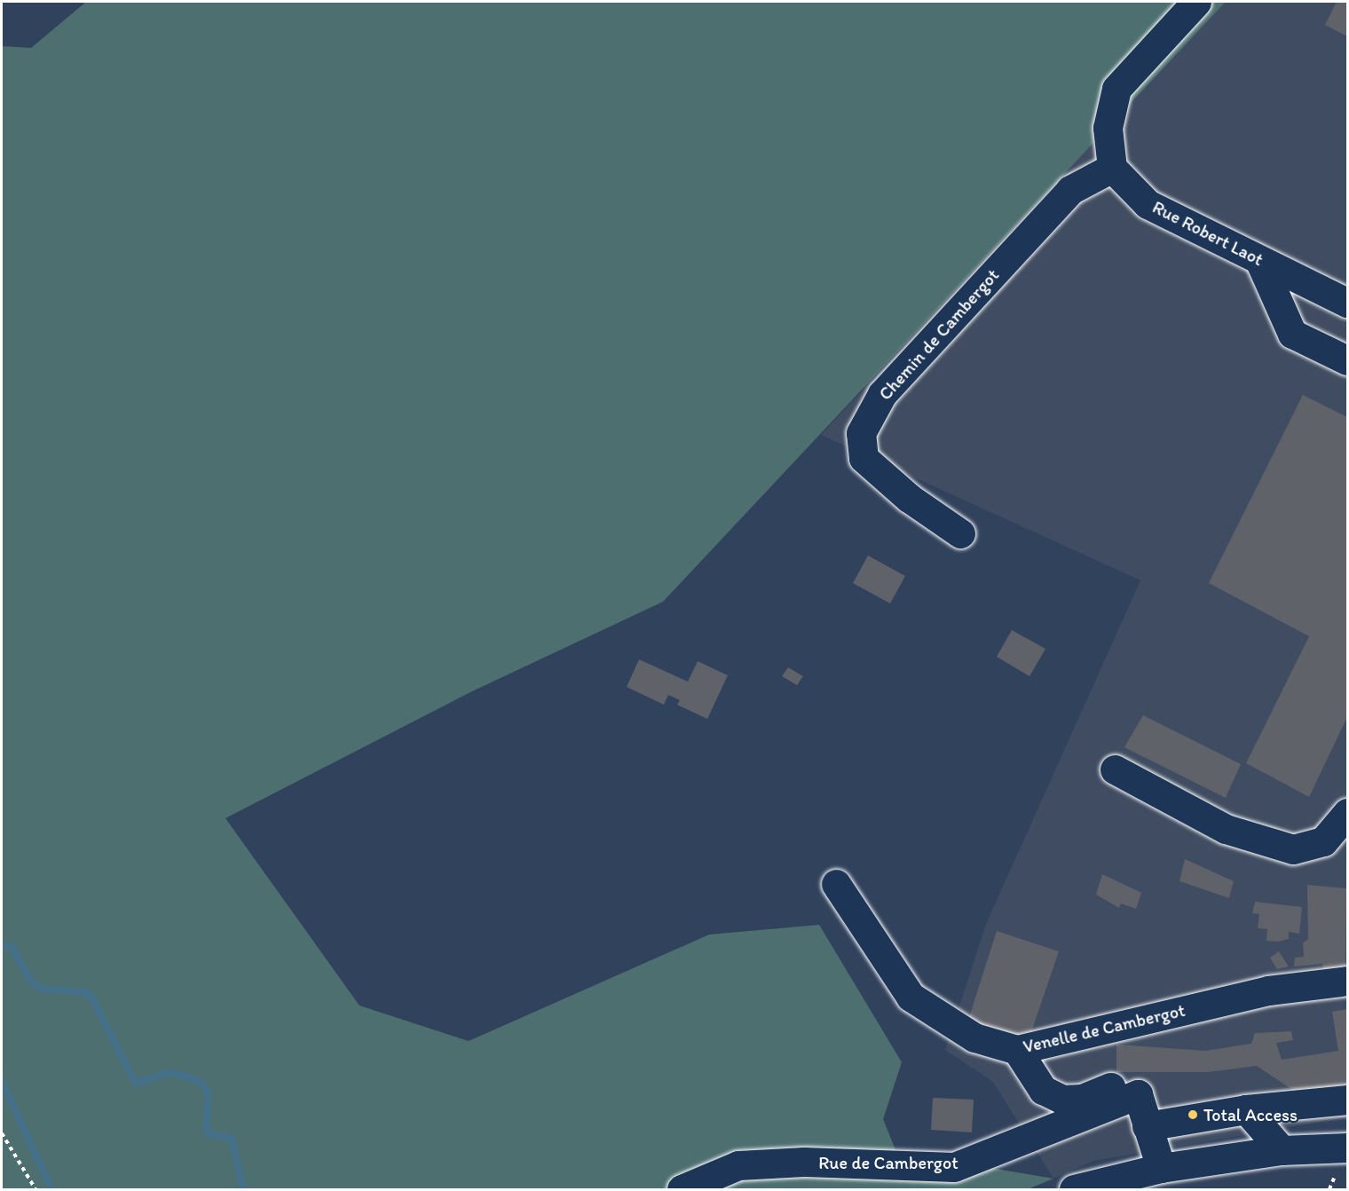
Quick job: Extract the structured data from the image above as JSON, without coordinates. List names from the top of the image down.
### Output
{
  "streets": {
    "street": [
      "Rue Robert Laot",
      "Chemin de Cambergot",
      "Venelle de Cambergot",
      "Rue de Cambergot"
    ]
  },
  "crossings": [
    ["Rue Robert Laot", "Chemin de Cambergot"]
  ],
  "places": ["Total Access"]
}
